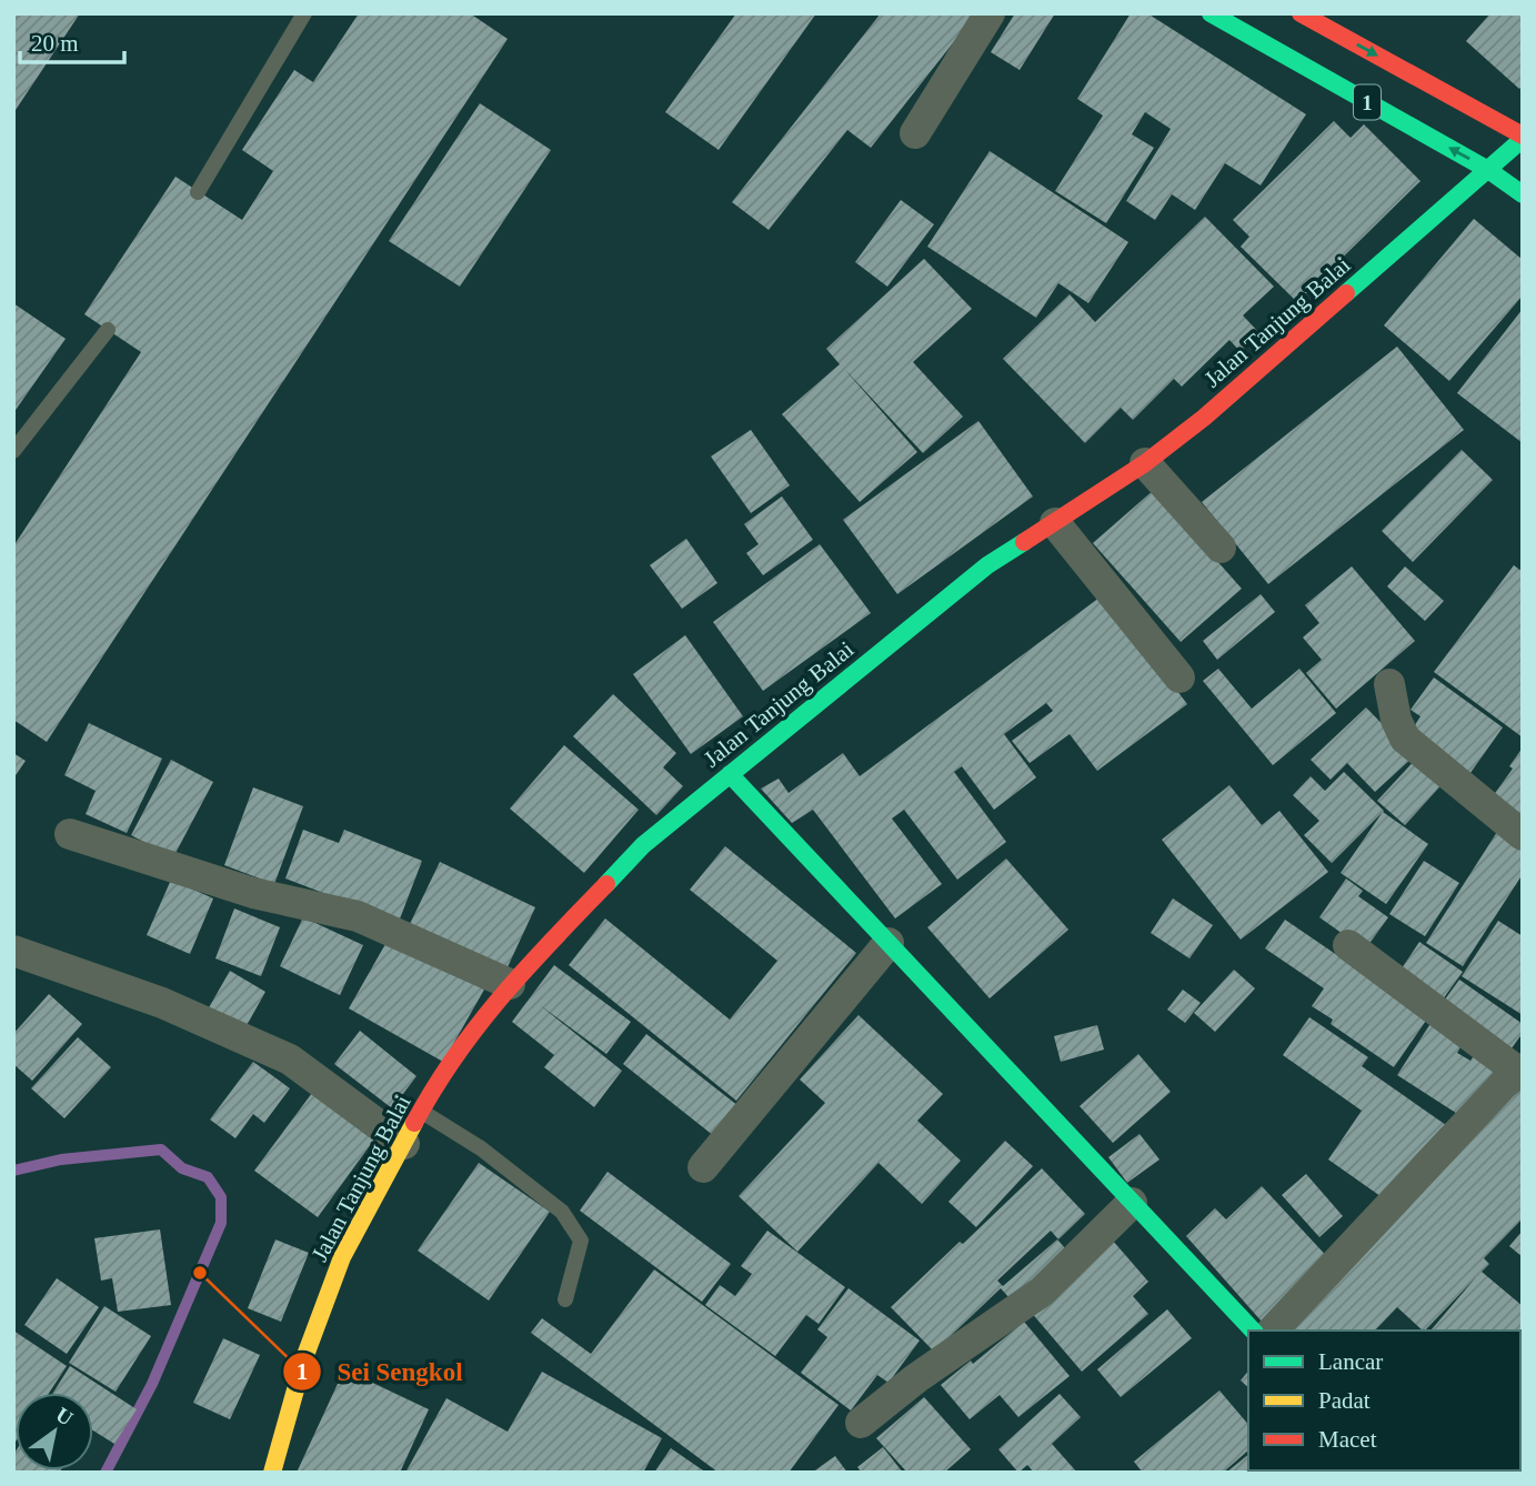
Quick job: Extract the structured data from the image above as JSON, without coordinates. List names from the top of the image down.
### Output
{
  "streets": {
    "main road": ["1", "Jalan Tanjung Balai"]
  },
  "crossings": [
    ["1", "Jalan Tanjung Balai"]
  ],
  "places": ["Sei Sengkol"],
  "legend": ["Lancar", "Padat", "Macet"],
  "scale_bar": "20 m",
  "north": "top right"
}
